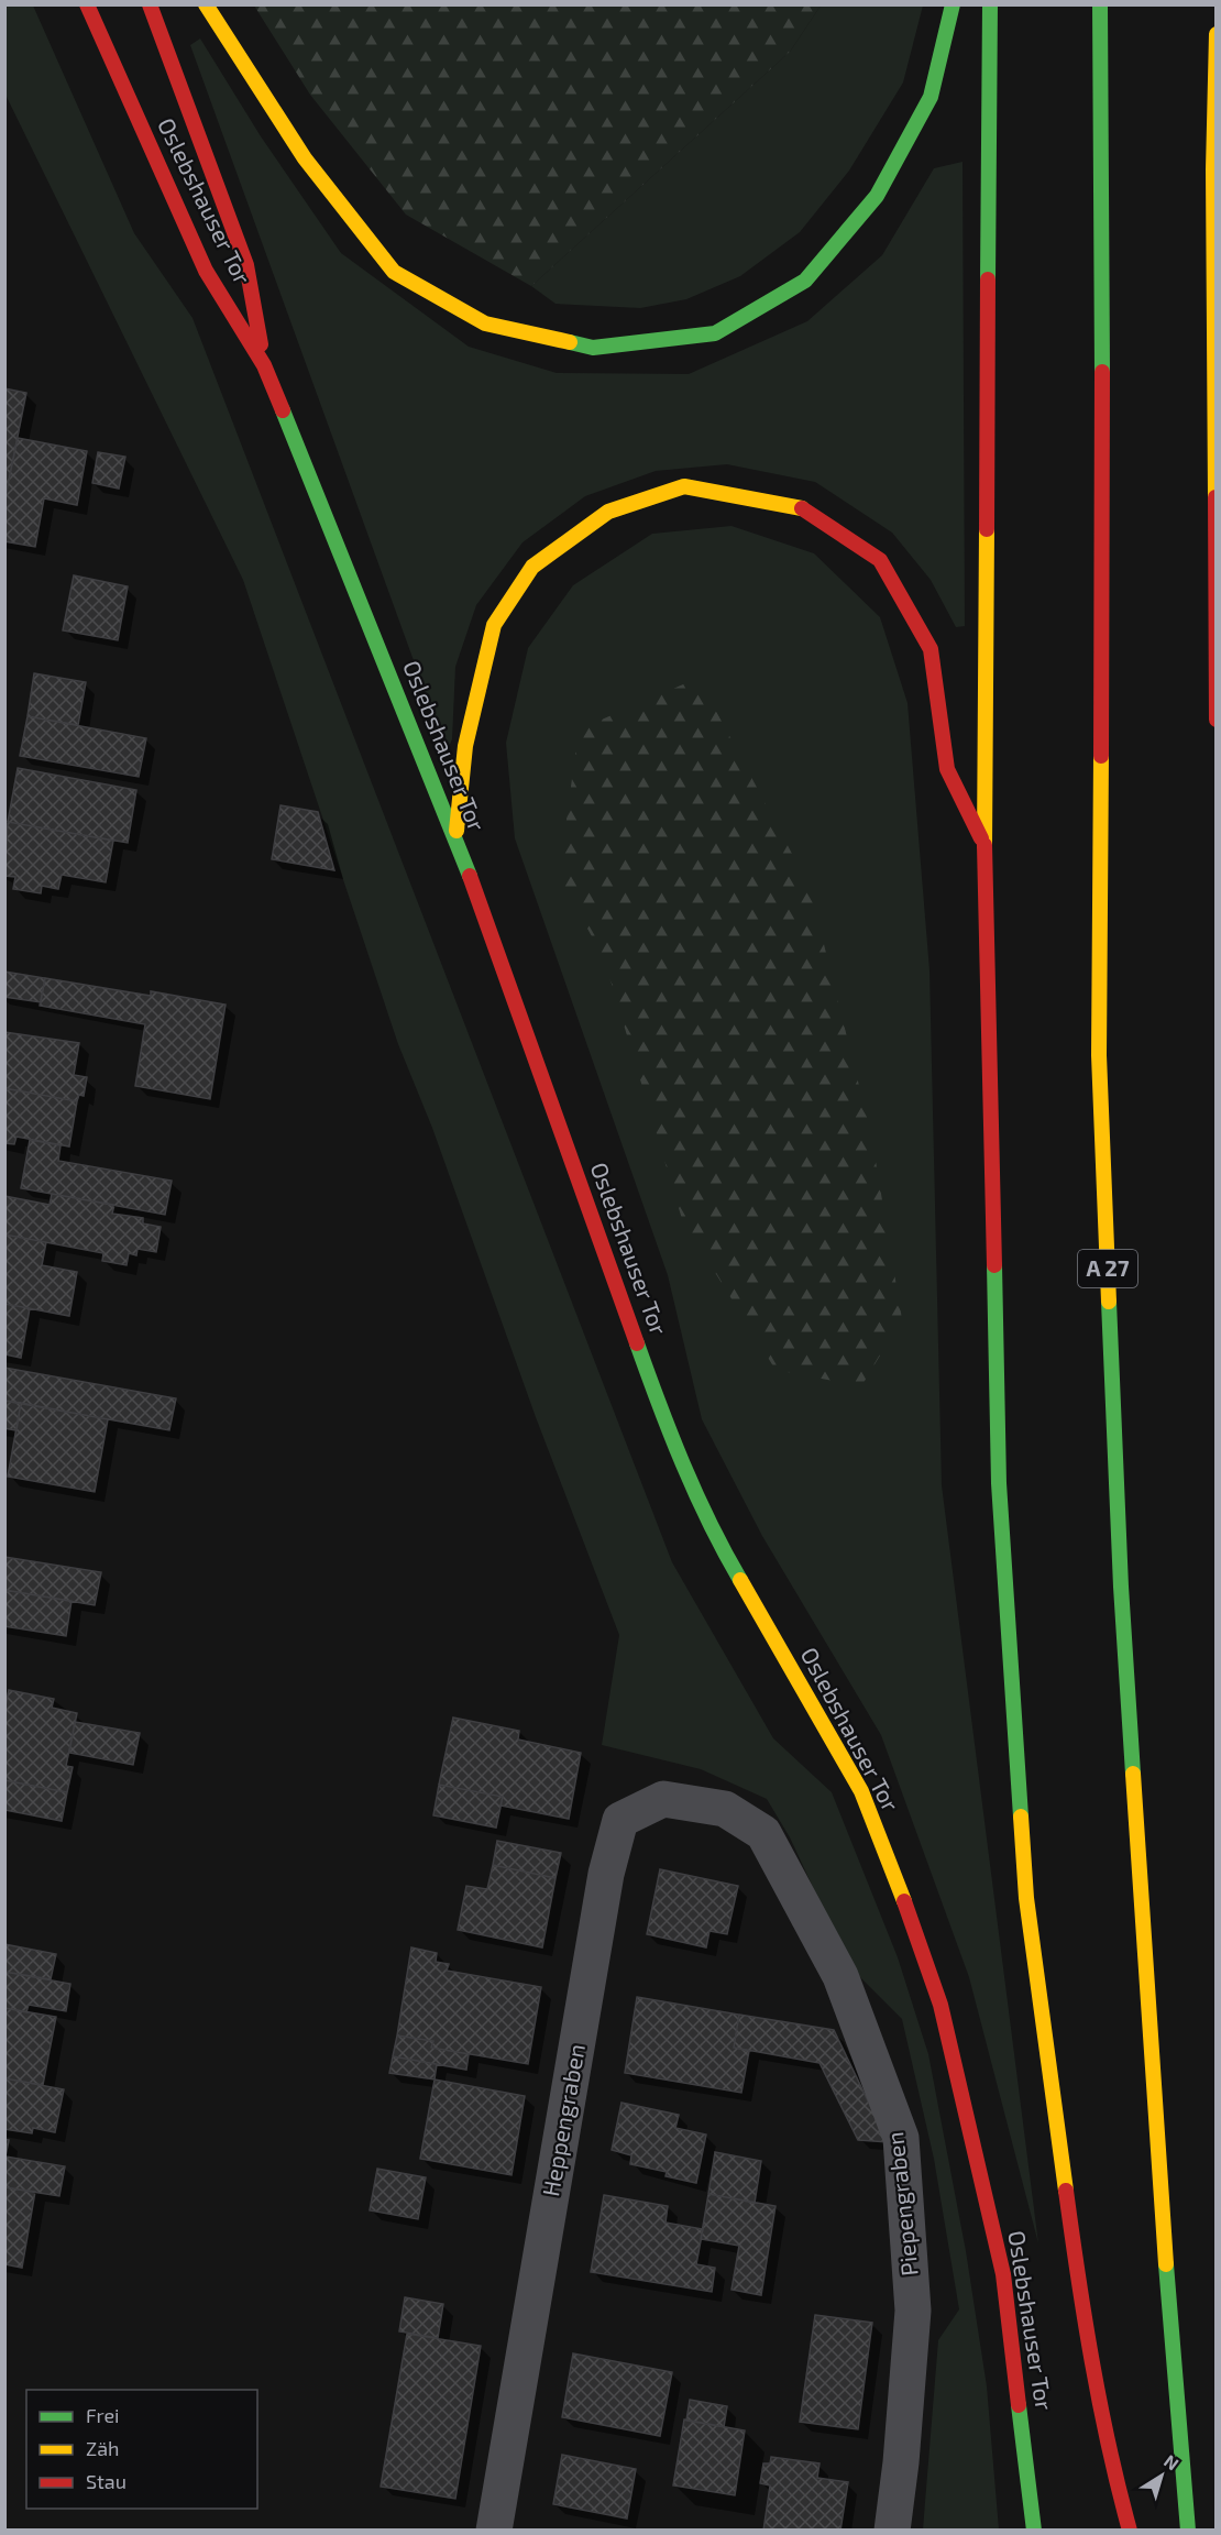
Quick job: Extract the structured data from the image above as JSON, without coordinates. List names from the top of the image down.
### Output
{
  "streets": {
    "highway": ["Oslebshauser Tor", "A 27"],
    "street": ["Heppengraben", "Piepengraben"]
  },
  "crossings": [
    ["Heppengraben", "Piepengraben"]
  ],
  "legend": ["Frei", "Zäh", "Stau"],
  "north": "top right"
}
